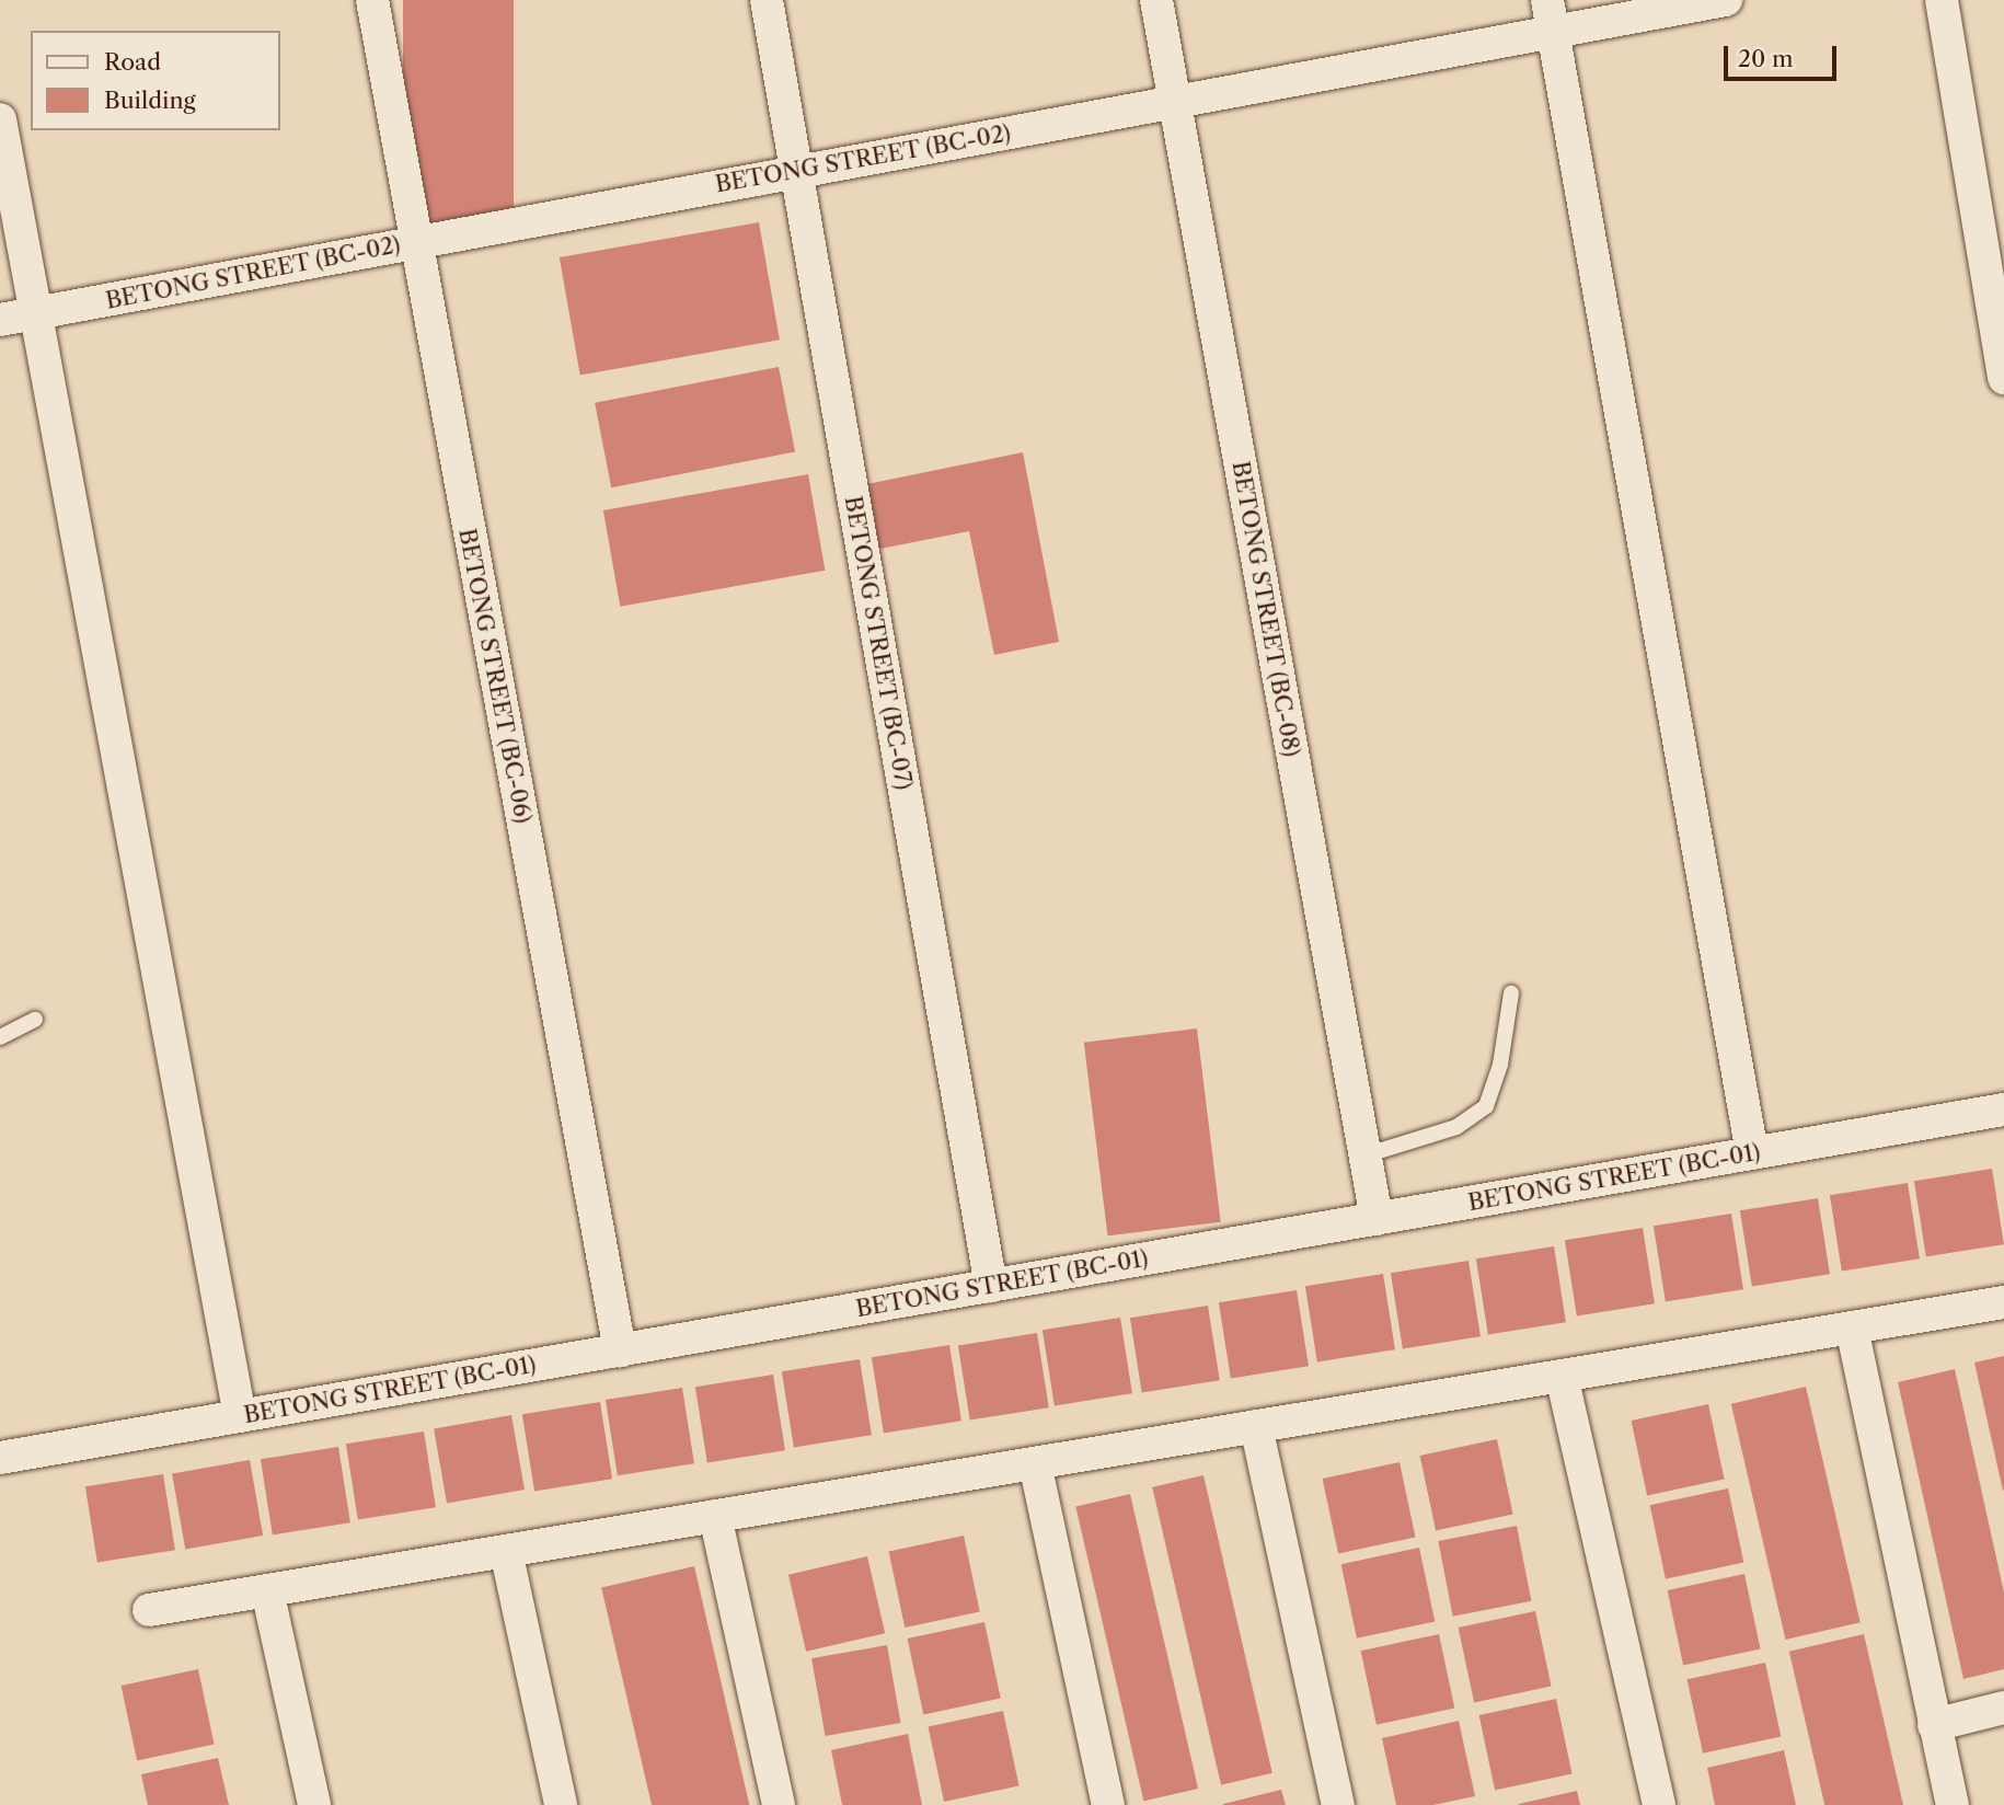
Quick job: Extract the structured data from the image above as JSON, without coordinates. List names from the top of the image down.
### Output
{
  "streets": {
    "street": [
      "BETONG STREET (BC-02)",
      "BETONG STREET (BC-08)",
      "BETONG STREET (BC-07)",
      "BETONG STREET (BC-06)",
      "BETONG STREET (BC-01)"
    ]
  },
  "crossings": [
    ["BETONG STREET (BC-02)", "BETONG STREET (BC-08)"],
    ["BETONG STREET (BC-02)", "BETONG STREET (BC-07)"],
    ["BETONG STREET (BC-02)", "BETONG STREET (BC-06)"],
    ["BETONG STREET (BC-08)", "BETONG STREET (BC-01)"],
    ["BETONG STREET (BC-07)", "BETONG STREET (BC-01)"],
    ["BETONG STREET (BC-06)", "BETONG STREET (BC-01)"]
  ],
  "legend": ["Road", "Building"],
  "scale_bar": "20 m"
}
